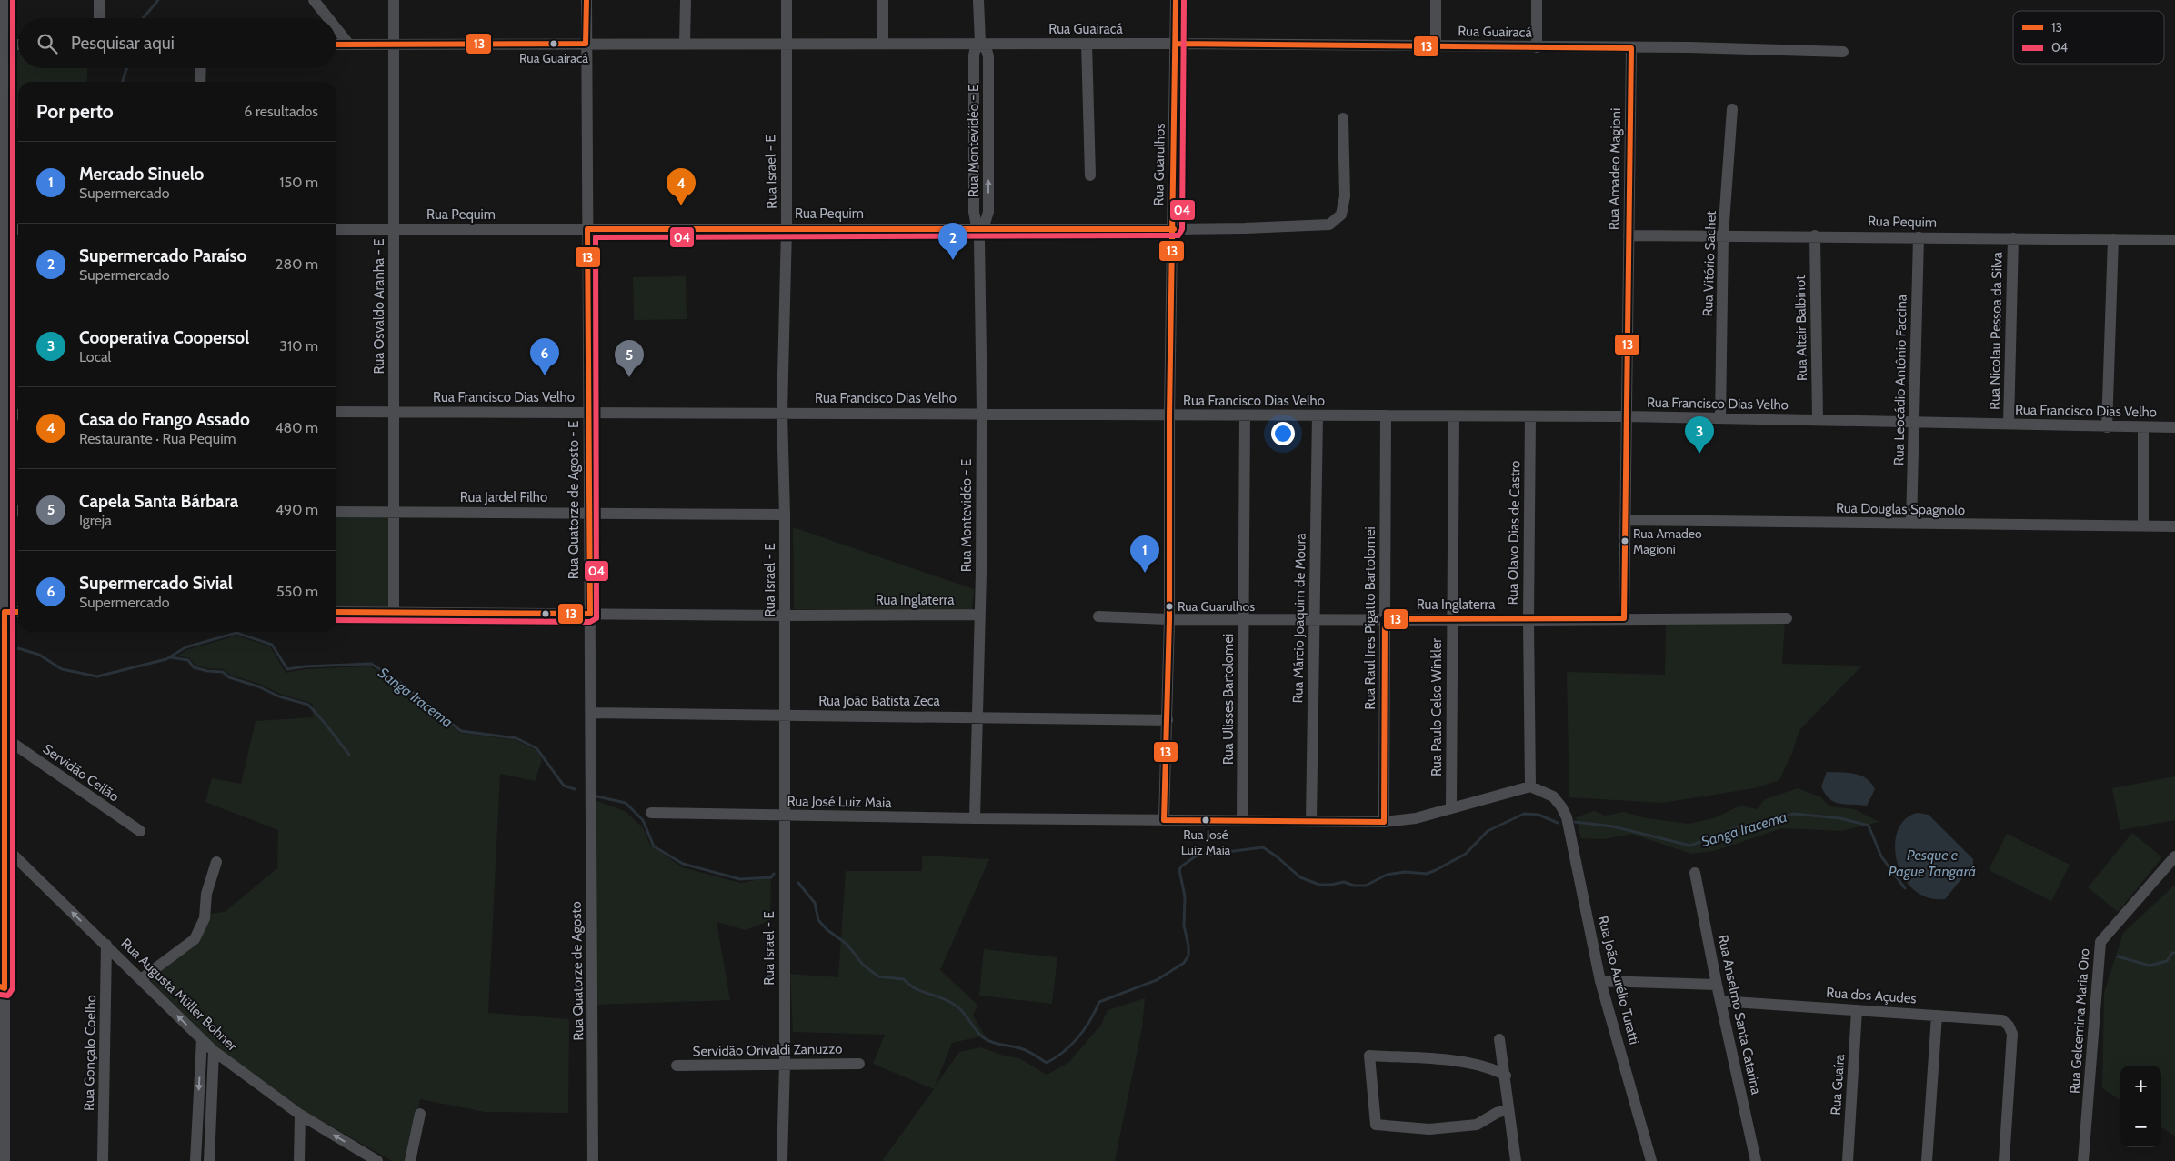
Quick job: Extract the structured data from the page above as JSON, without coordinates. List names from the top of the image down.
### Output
{
  "streets": {
    "street": [
      "Rua Guairacá",
      "Rua Montevidéo - E",
      "Rua Guarulhos",
      "Rua Amadeo Magioni",
      "Rua Israel - E",
      "Rua Pequim",
      "Rua Vitório Sachet",
      "Rua Osvaldo Aranha - E",
      "Rua Altair Balbinot",
      "Rua Nicolau Pessoa da Silva",
      "Rua Leocádio Antônio Faccina",
      "Rua Francisco Dias Velho",
      "Rua Jardel Filho",
      "Rua Quatorze de Agosto - E",
      "Rua Douglas Spagnolo",
      "Rua Olavo Dias de Castro",
      "Rua Inglaterra",
      "Rua Márcio Joaquim de Moura",
      "Rua Raul Ires Pigatto Bartolomei",
      "Rua Ulisses Bartolomei",
      "Rua João Batista Zeca",
      "Rua Paulo Celso Winkler",
      "Servidão Ceilão",
      "Rua José Luiz Maia",
      "Rua Quatorze de Agosto",
      "Rua João Aurélio Turatti",
      "Rua Augusta Müller Bohner",
      "Rua dos Açudes",
      "Rua Anselmo Santa Catarina",
      "Rua Gelcemina Maria Oro",
      "Servidão Orivaldi Zanuzzo",
      "Rua Gonçalo Coelho",
      "Rua Guaíra"
    ]
  },
  "crossings": [
    ["Rua Guairacá", "Rua Montevidéo - E"],
    ["Rua Guairacá", "Rua Guarulhos"],
    ["Rua Guairacá", "Rua Amadeo Magioni"],
    ["Rua Guairacá", "Rua Israel - E"],
    ["Rua Guairacá", "Rua Osvaldo Aranha - E"],
    ["Rua Guairacá", "Rua Quatorze de Agosto - E"],
    ["Rua Montevidéo - E", "Rua Pequim"],
    ["Rua Montevidéo - E", "Rua Francisco Dias Velho"],
    ["Rua Montevidéo - E", "Rua Inglaterra"],
    ["Rua Montevidéo - E", "Rua João Batista Zeca"],
    ["Rua Montevidéo - E", "Rua José Luiz Maia"],
    ["Rua Guarulhos", "Rua Pequim"],
    ["Rua Guarulhos", "Rua Francisco Dias Velho"],
    ["Rua Guarulhos", "Rua Inglaterra"],
    ["Rua Guarulhos", "Rua João Batista Zeca"],
    ["Rua Guarulhos", "Rua José Luiz Maia"],
    ["Rua Amadeo Magioni", "Rua Pequim"],
    ["Rua Amadeo Magioni", "Rua Francisco Dias Velho"],
    ["Rua Amadeo Magioni", "Rua Douglas Spagnolo"],
    ["Rua Amadeo Magioni", "Rua Inglaterra"],
    ["Rua Israel - E", "Rua Pequim"],
    ["Rua Israel - E", "Rua Francisco Dias Velho"],
    ["Rua Israel - E", "Rua Jardel Filho"],
    ["Rua Israel - E", "Rua Inglaterra"],
    ["Rua Israel - E", "Rua João Batista Zeca"],
    ["Rua Israel - E", "Rua José Luiz Maia"],
    ["Rua Israel - E", "Servidão Orivaldi Zanuzzo"],
    ["Rua Pequim", "Rua Vitório Sachet"],
    ["Rua Pequim", "Rua Osvaldo Aranha - E"],
    ["Rua Pequim", "Rua Altair Balbinot"],
    ["Rua Pequim", "Rua Nicolau Pessoa da Silva"],
    ["Rua Pequim", "Rua Leocádio Antônio Faccina"],
    ["Rua Pequim", "Rua Quatorze de Agosto - E"],
    ["Rua Vitório Sachet", "Rua Francisco Dias Velho"],
    ["Rua Osvaldo Aranha - E", "Rua Francisco Dias Velho"],
    ["Rua Osvaldo Aranha - E", "Rua Jardel Filho"],
    ["Rua Osvaldo Aranha - E", "Rua Inglaterra"],
    ["Rua Altair Balbinot", "Rua Francisco Dias Velho"],
    ["Rua Nicolau Pessoa da Silva", "Rua Francisco Dias Velho"],
    ["Rua Leocádio Antônio Faccina", "Rua Francisco Dias Velho"],
    ["Rua Leocádio Antônio Faccina", "Rua Douglas Spagnolo"],
    ["Rua Francisco Dias Velho", "Rua Quatorze de Agosto - E"],
    ["Rua Francisco Dias Velho", "Rua Olavo Dias de Castro"],
    ["Rua Francisco Dias Velho", "Rua Márcio Joaquim de Moura"],
    ["Rua Francisco Dias Velho", "Rua Raul Ires Pigatto Bartolomei"],
    ["Rua Francisco Dias Velho", "Rua Ulisses Bartolomei"],
    ["Rua Francisco Dias Velho", "Rua Paulo Celso Winkler"],
    ["Rua Jardel Filho", "Rua Quatorze de Agosto - E"],
    ["Rua Quatorze de Agosto - E", "Rua Inglaterra"],
    ["Rua Quatorze de Agosto - E", "Rua João Batista Zeca"],
    ["Rua Quatorze de Agosto - E", "Rua Quatorze de Agosto"],
    ["Rua Olavo Dias de Castro", "Rua Inglaterra"],
    ["Rua Olavo Dias de Castro", "Rua José Luiz Maia"],
    ["Rua Olavo Dias de Castro", "Rua João Aurélio Turatti"],
    ["Rua Inglaterra", "Rua Márcio Joaquim de Moura"],
    ["Rua Inglaterra", "Rua Raul Ires Pigatto Bartolomei"],
    ["Rua Inglaterra", "Rua Ulisses Bartolomei"],
    ["Rua Inglaterra", "Rua Paulo Celso Winkler"],
    ["Rua Márcio Joaquim de Moura", "Rua José Luiz Maia"],
    ["Rua Raul Ires Pigatto Bartolomei", "Rua José Luiz Maia"],
    ["Rua Ulisses Bartolomei", "Rua José Luiz Maia"],
    ["Rua Paulo Celso Winkler", "Rua José Luiz Maia"],
    ["Rua José Luiz Maia", "Rua João Aurélio Turatti"],
    ["Rua Augusta Müller Bohner", "Rua Gonçalo Coelho"],
    ["Rua dos Açudes", "Rua Anselmo Santa Catarina"],
    ["Rua dos Açudes", "Rua Guaíra"]
  ],
  "one_way": ["Rua Augusta Müller Bohner"],
  "water": ["Sanga Iracema", "Pesque e Pague Tangará"],
  "places": [
    "Rua Guairacá",
    "Rua Amadeo Magioni",
    "Rua Guarulhos",
    "Rua José Luiz Maia"
  ],
  "lines": ["transit line 13", "transit line 04"],
  "legend": ["13", "04"],
  "page": {
    "search": "Pesquisar aqui",
    "heading": ["Por perto", "6 resultados"],
    "list": [
      {
        "mark": "1",
        "name": "Mercado Sinuelo",
        "note": "Supermercado",
        "value": "150 m"
      },
      {
        "mark": "2",
        "name": "Supermercado Paraíso",
        "note": "Supermercado",
        "value": "280 m"
      },
      {
        "mark": "3",
        "name": "Cooperativa Coopersol",
        "note": "Local",
        "value": "310 m"
      },
      {
        "mark": "4",
        "name": "Casa do Frango Assado",
        "note": "Restaurante · Rua Pequim",
        "value": "480 m"
      },
      {
        "mark": "5",
        "name": "Capela Santa Bárbara",
        "note": "Igreja",
        "value": "490 m"
      },
      {
        "mark": "6",
        "name": "Supermercado Sivial",
        "note": "Supermercado",
        "value": "550 m"
      }
    ],
    "pins": [
      "4",
      "2",
      "6",
      "5",
      "3",
      "1"
    ],
    "map_buttons": ["+", "−"]
  }
}
